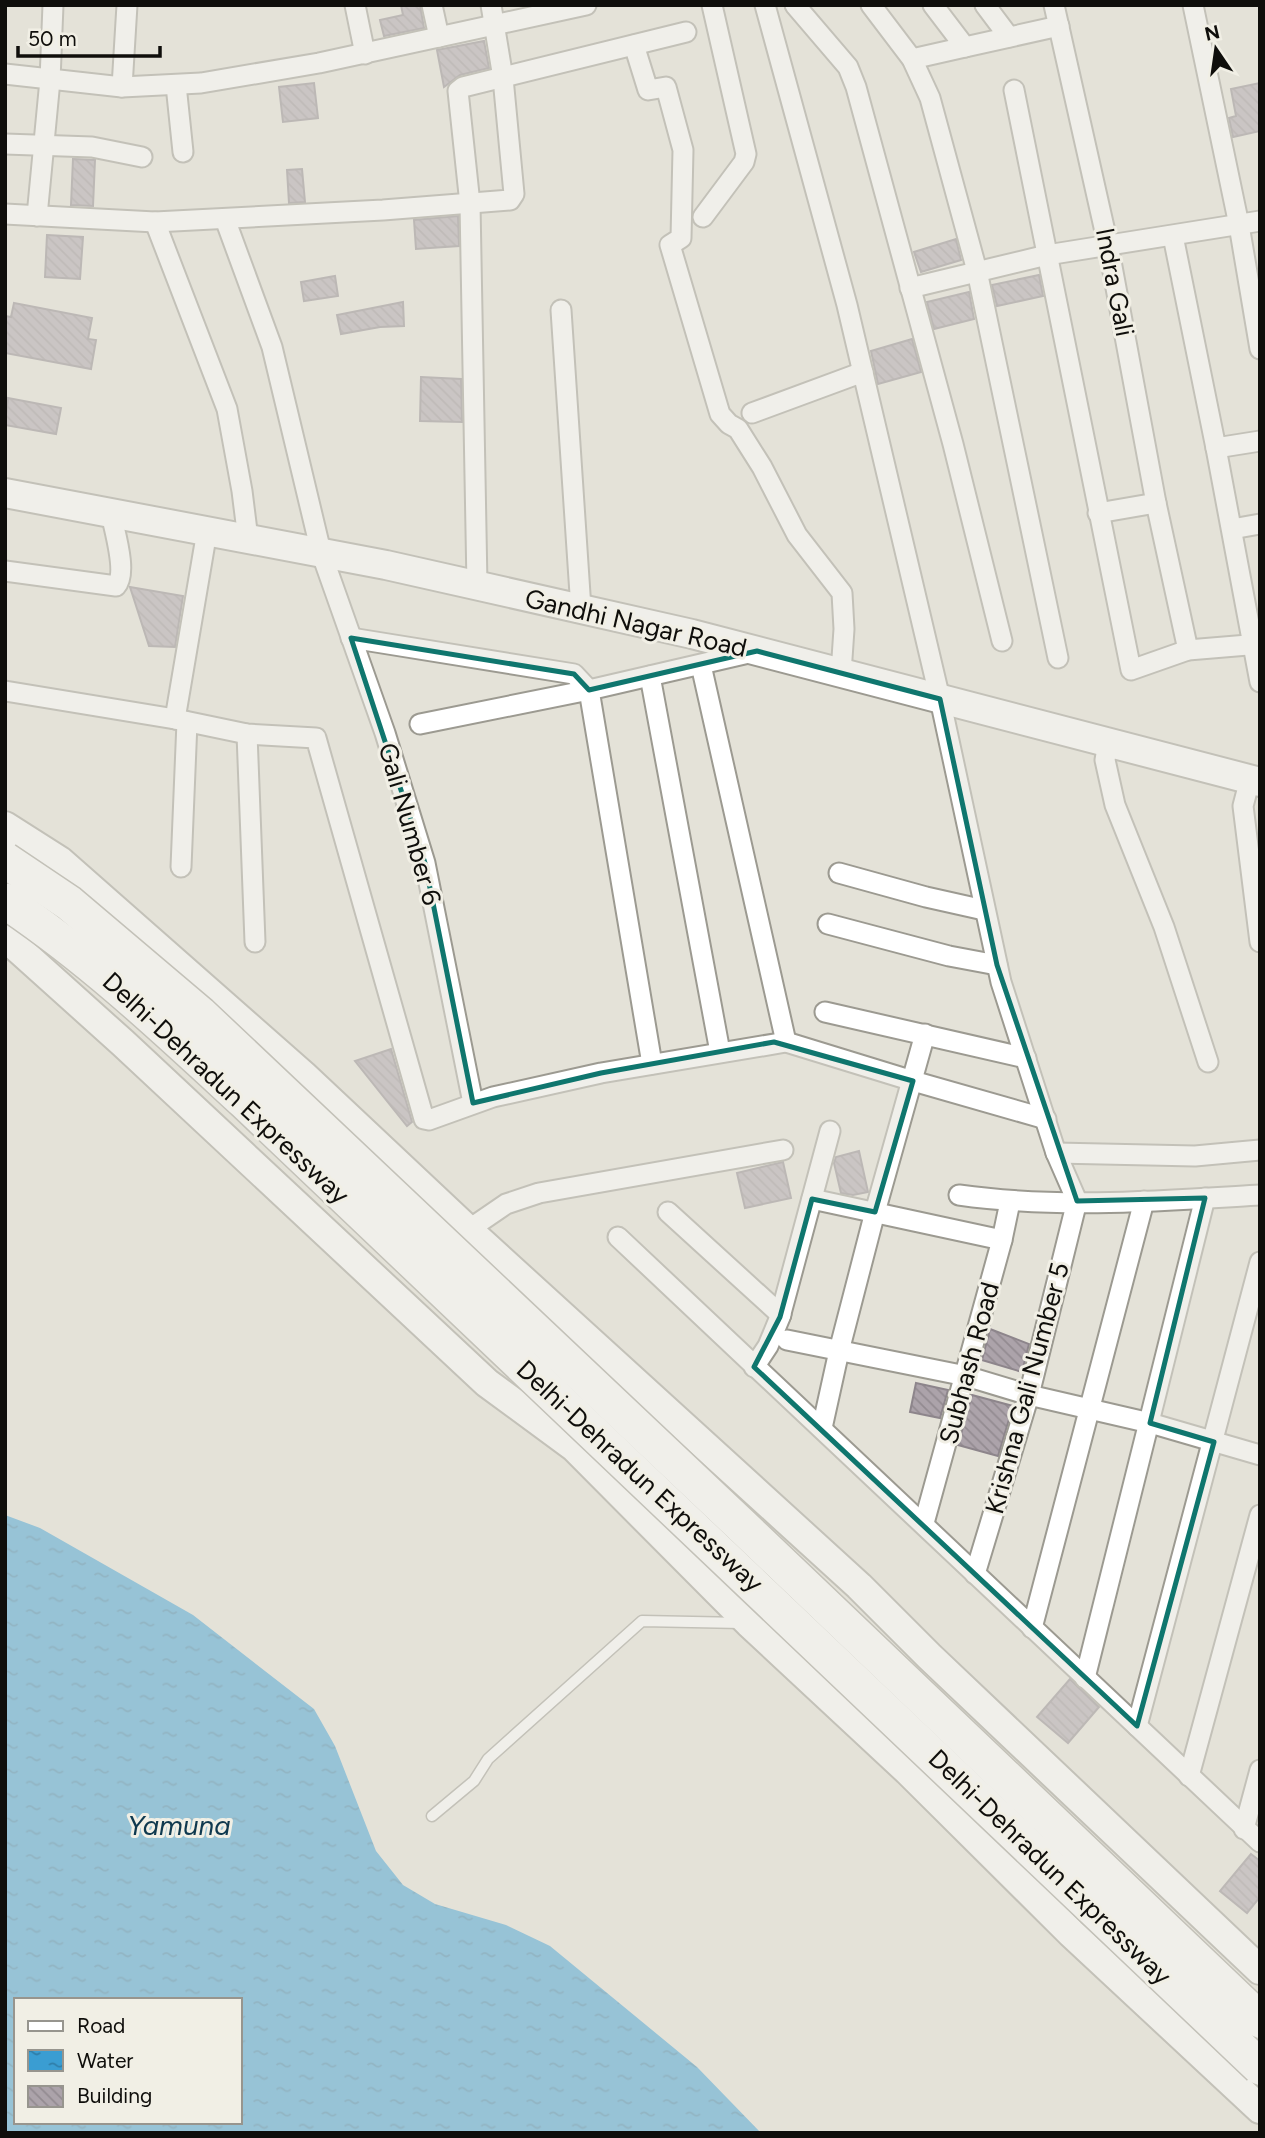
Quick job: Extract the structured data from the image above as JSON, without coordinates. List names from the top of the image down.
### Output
{
  "streets": {
    "highway": ["Delhi-Dehradun Expressway"],
    "street": [
      "Indra Gali",
      "Gandhi Nagar Road",
      "Gali Number 6",
      "Subhash Road",
      "Krishna Gali Number 5"
    ]
  },
  "crossings": [
    ["Gandhi Nagar Road", "Gali Number 6"]
  ],
  "water": ["Yamuna"],
  "legend": ["Road", "Water", "Building"],
  "scale_bar": "50 m",
  "north": "top"
}
